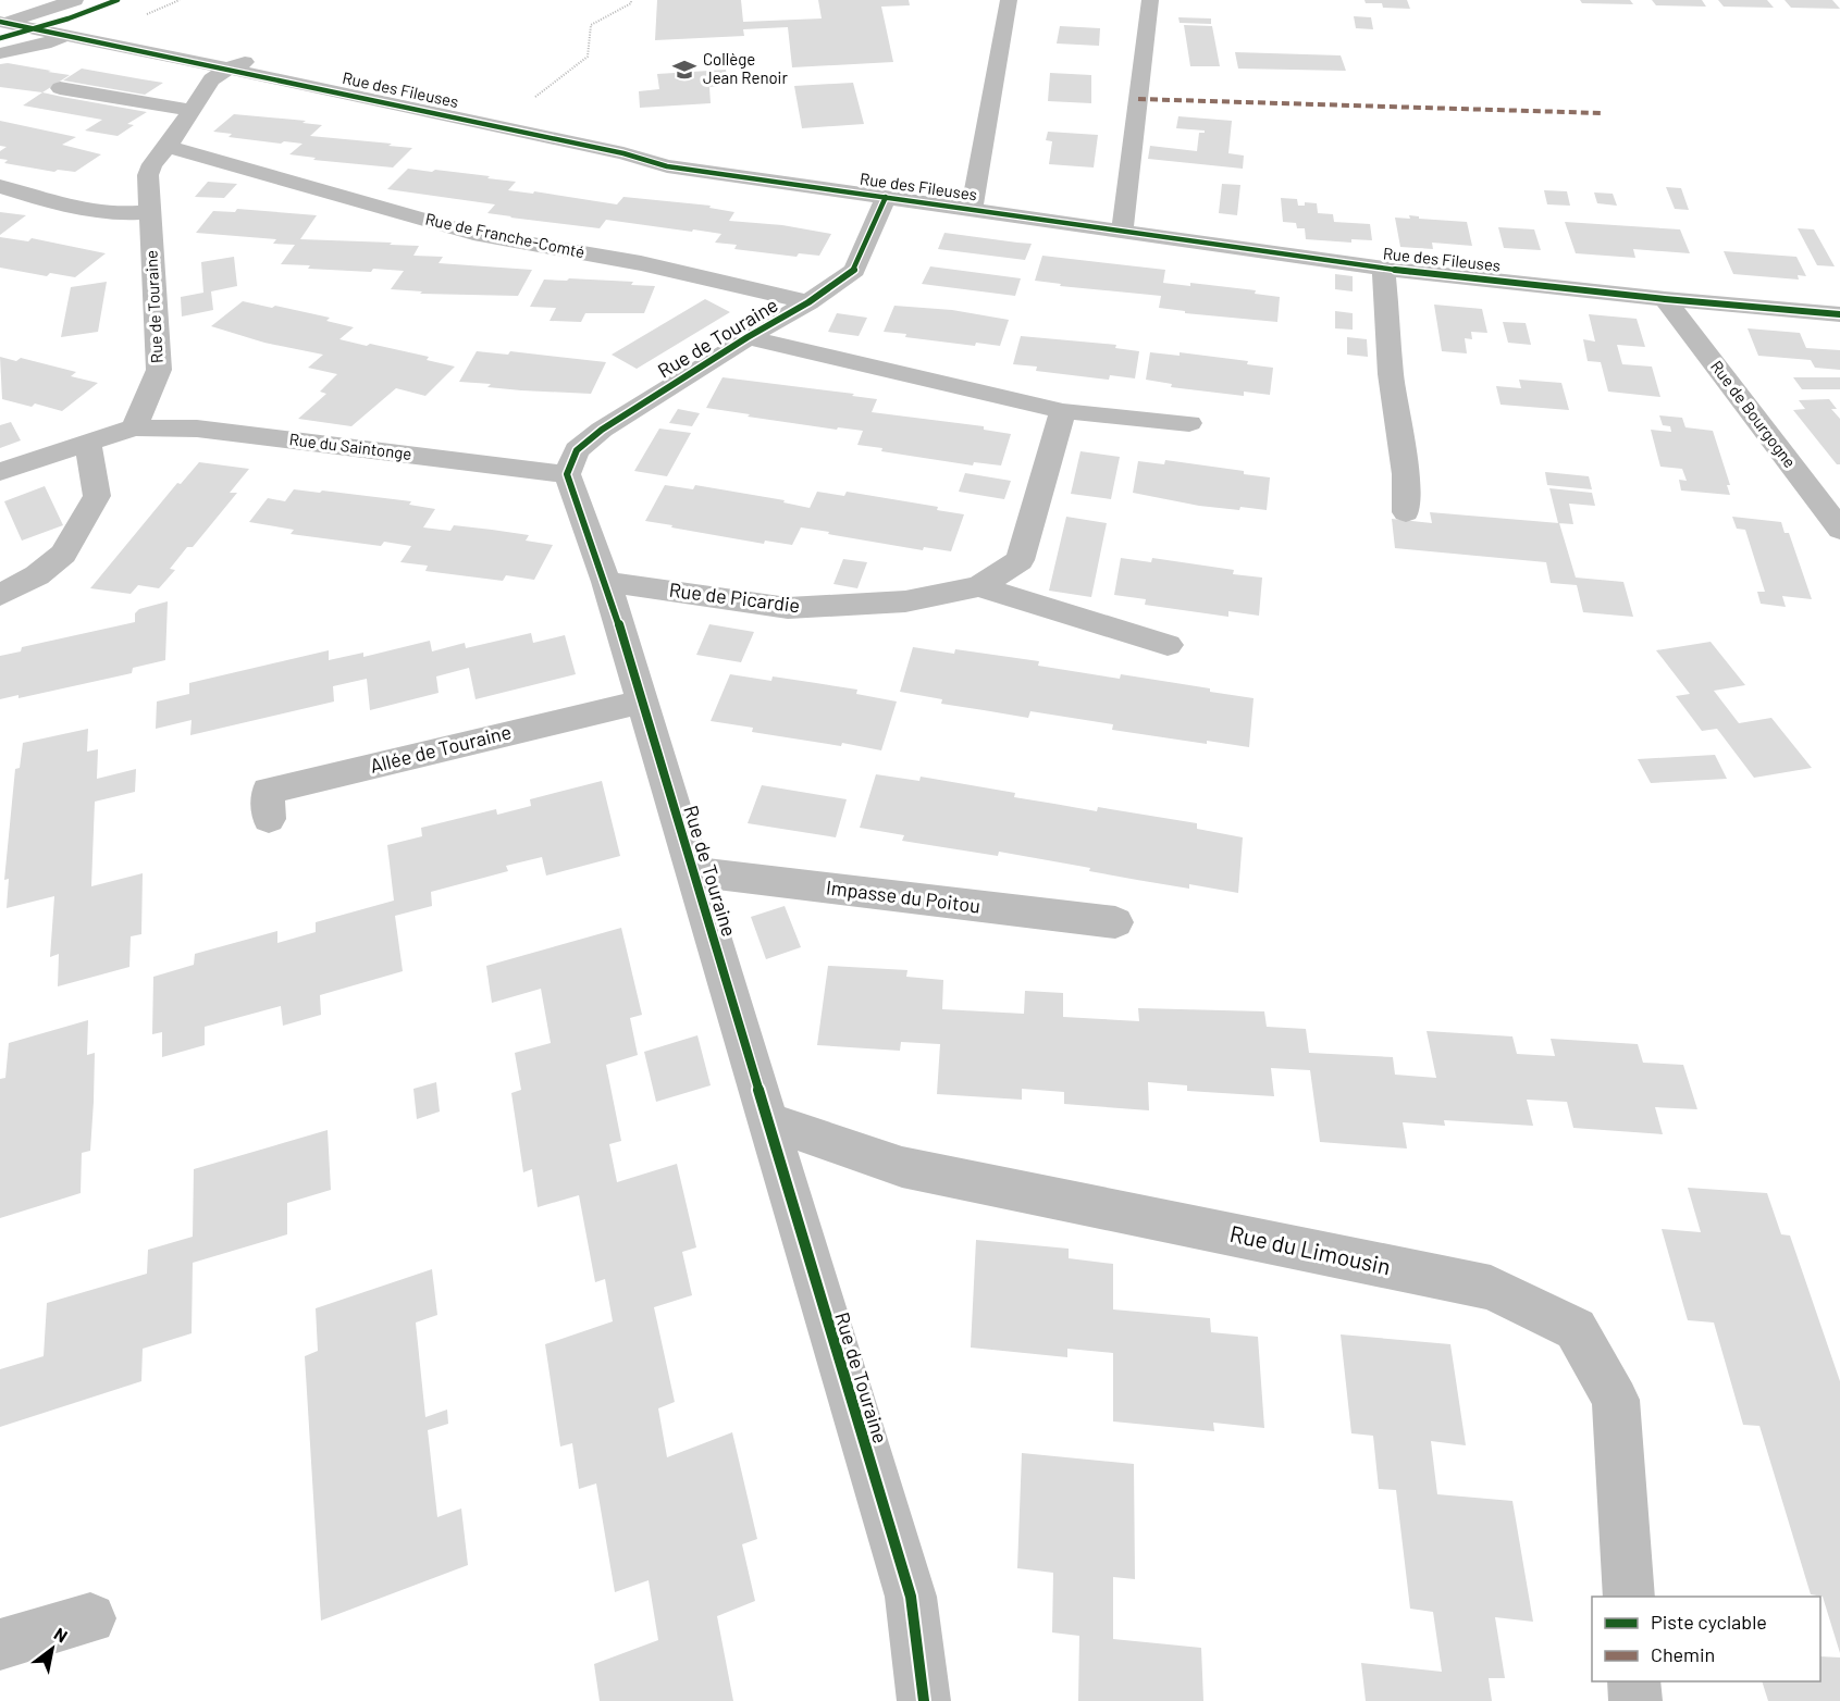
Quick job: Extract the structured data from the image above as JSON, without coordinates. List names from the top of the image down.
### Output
{
  "streets": {
    "street": [
      "Rue des Fileuses",
      "Rue de Franche-Comté",
      "Rue de Touraine",
      "Rue de Bourgogne",
      "Rue du Saintonge",
      "Rue de Picardie",
      "Allée de Touraine",
      "Impasse du Poitou",
      "Rue du Limousin"
    ]
  },
  "crossings": [
    ["Rue des Fileuses", "Rue de Touraine"],
    ["Rue des Fileuses", "Rue de Bourgogne"],
    ["Rue de Franche-Comté", "Rue de Touraine"],
    ["Rue de Touraine", "Rue du Saintonge"],
    ["Rue de Touraine", "Rue de Picardie"],
    ["Rue de Touraine", "Allée de Touraine"],
    ["Rue de Touraine", "Impasse du Poitou"],
    ["Rue de Touraine", "Rue du Limousin"]
  ],
  "places": {
    "school or university": ["Collège Jean Renoir"]
  },
  "legend": ["Piste cyclable", "Chemin"],
  "north": "top right"
}
